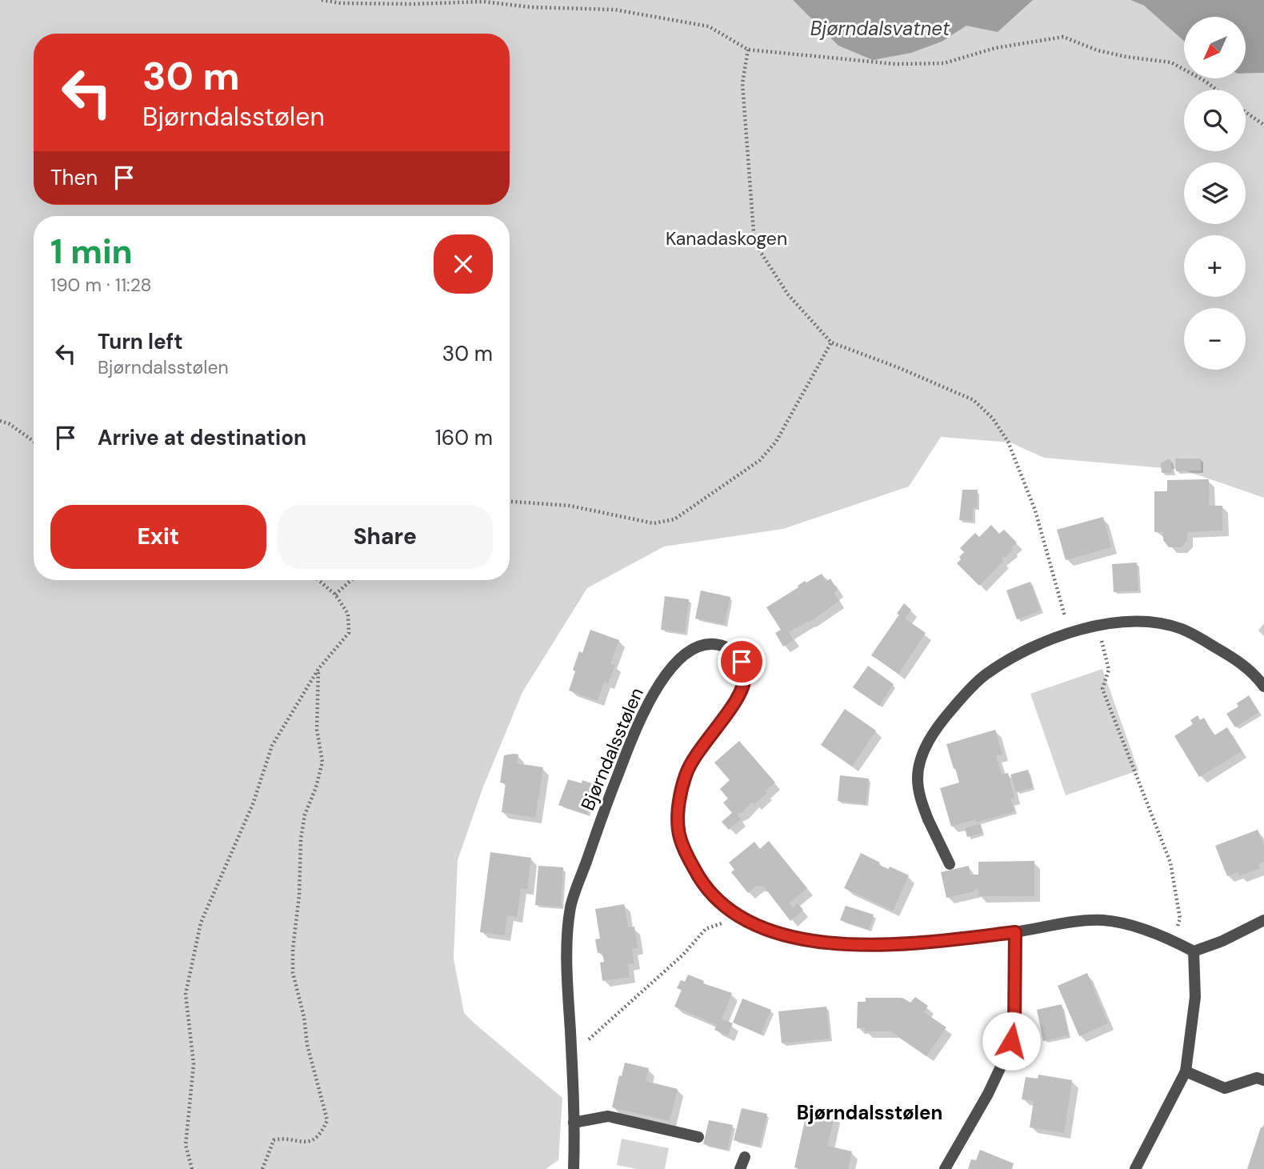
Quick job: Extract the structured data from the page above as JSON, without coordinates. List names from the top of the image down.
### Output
{
  "streets": {
    "street": ["Bjørndalsstølen"]
  },
  "districts": ["Bjørndalsstølen"],
  "water": ["Bjørndalsvatnet"],
  "parks": ["Kanadaskogen"],
  "north": "bottom left",
  "page": {
    "map_buttons": ["+", "−"],
    "turn": ["30 m", "Bjørndalsstølen"],
    "then": "Then",
    "heading": ["1 min", "190 m · 11:28"],
    "list": [
      {
        "name": "Turn left",
        "note": "Bjørndalsstølen",
        "value": "30 m"
      },
      {
        "name": "Arrive at destination",
        "value": "160 m"
      }
    ],
    "buttons": ["Exit", "Share"]
  }
}
